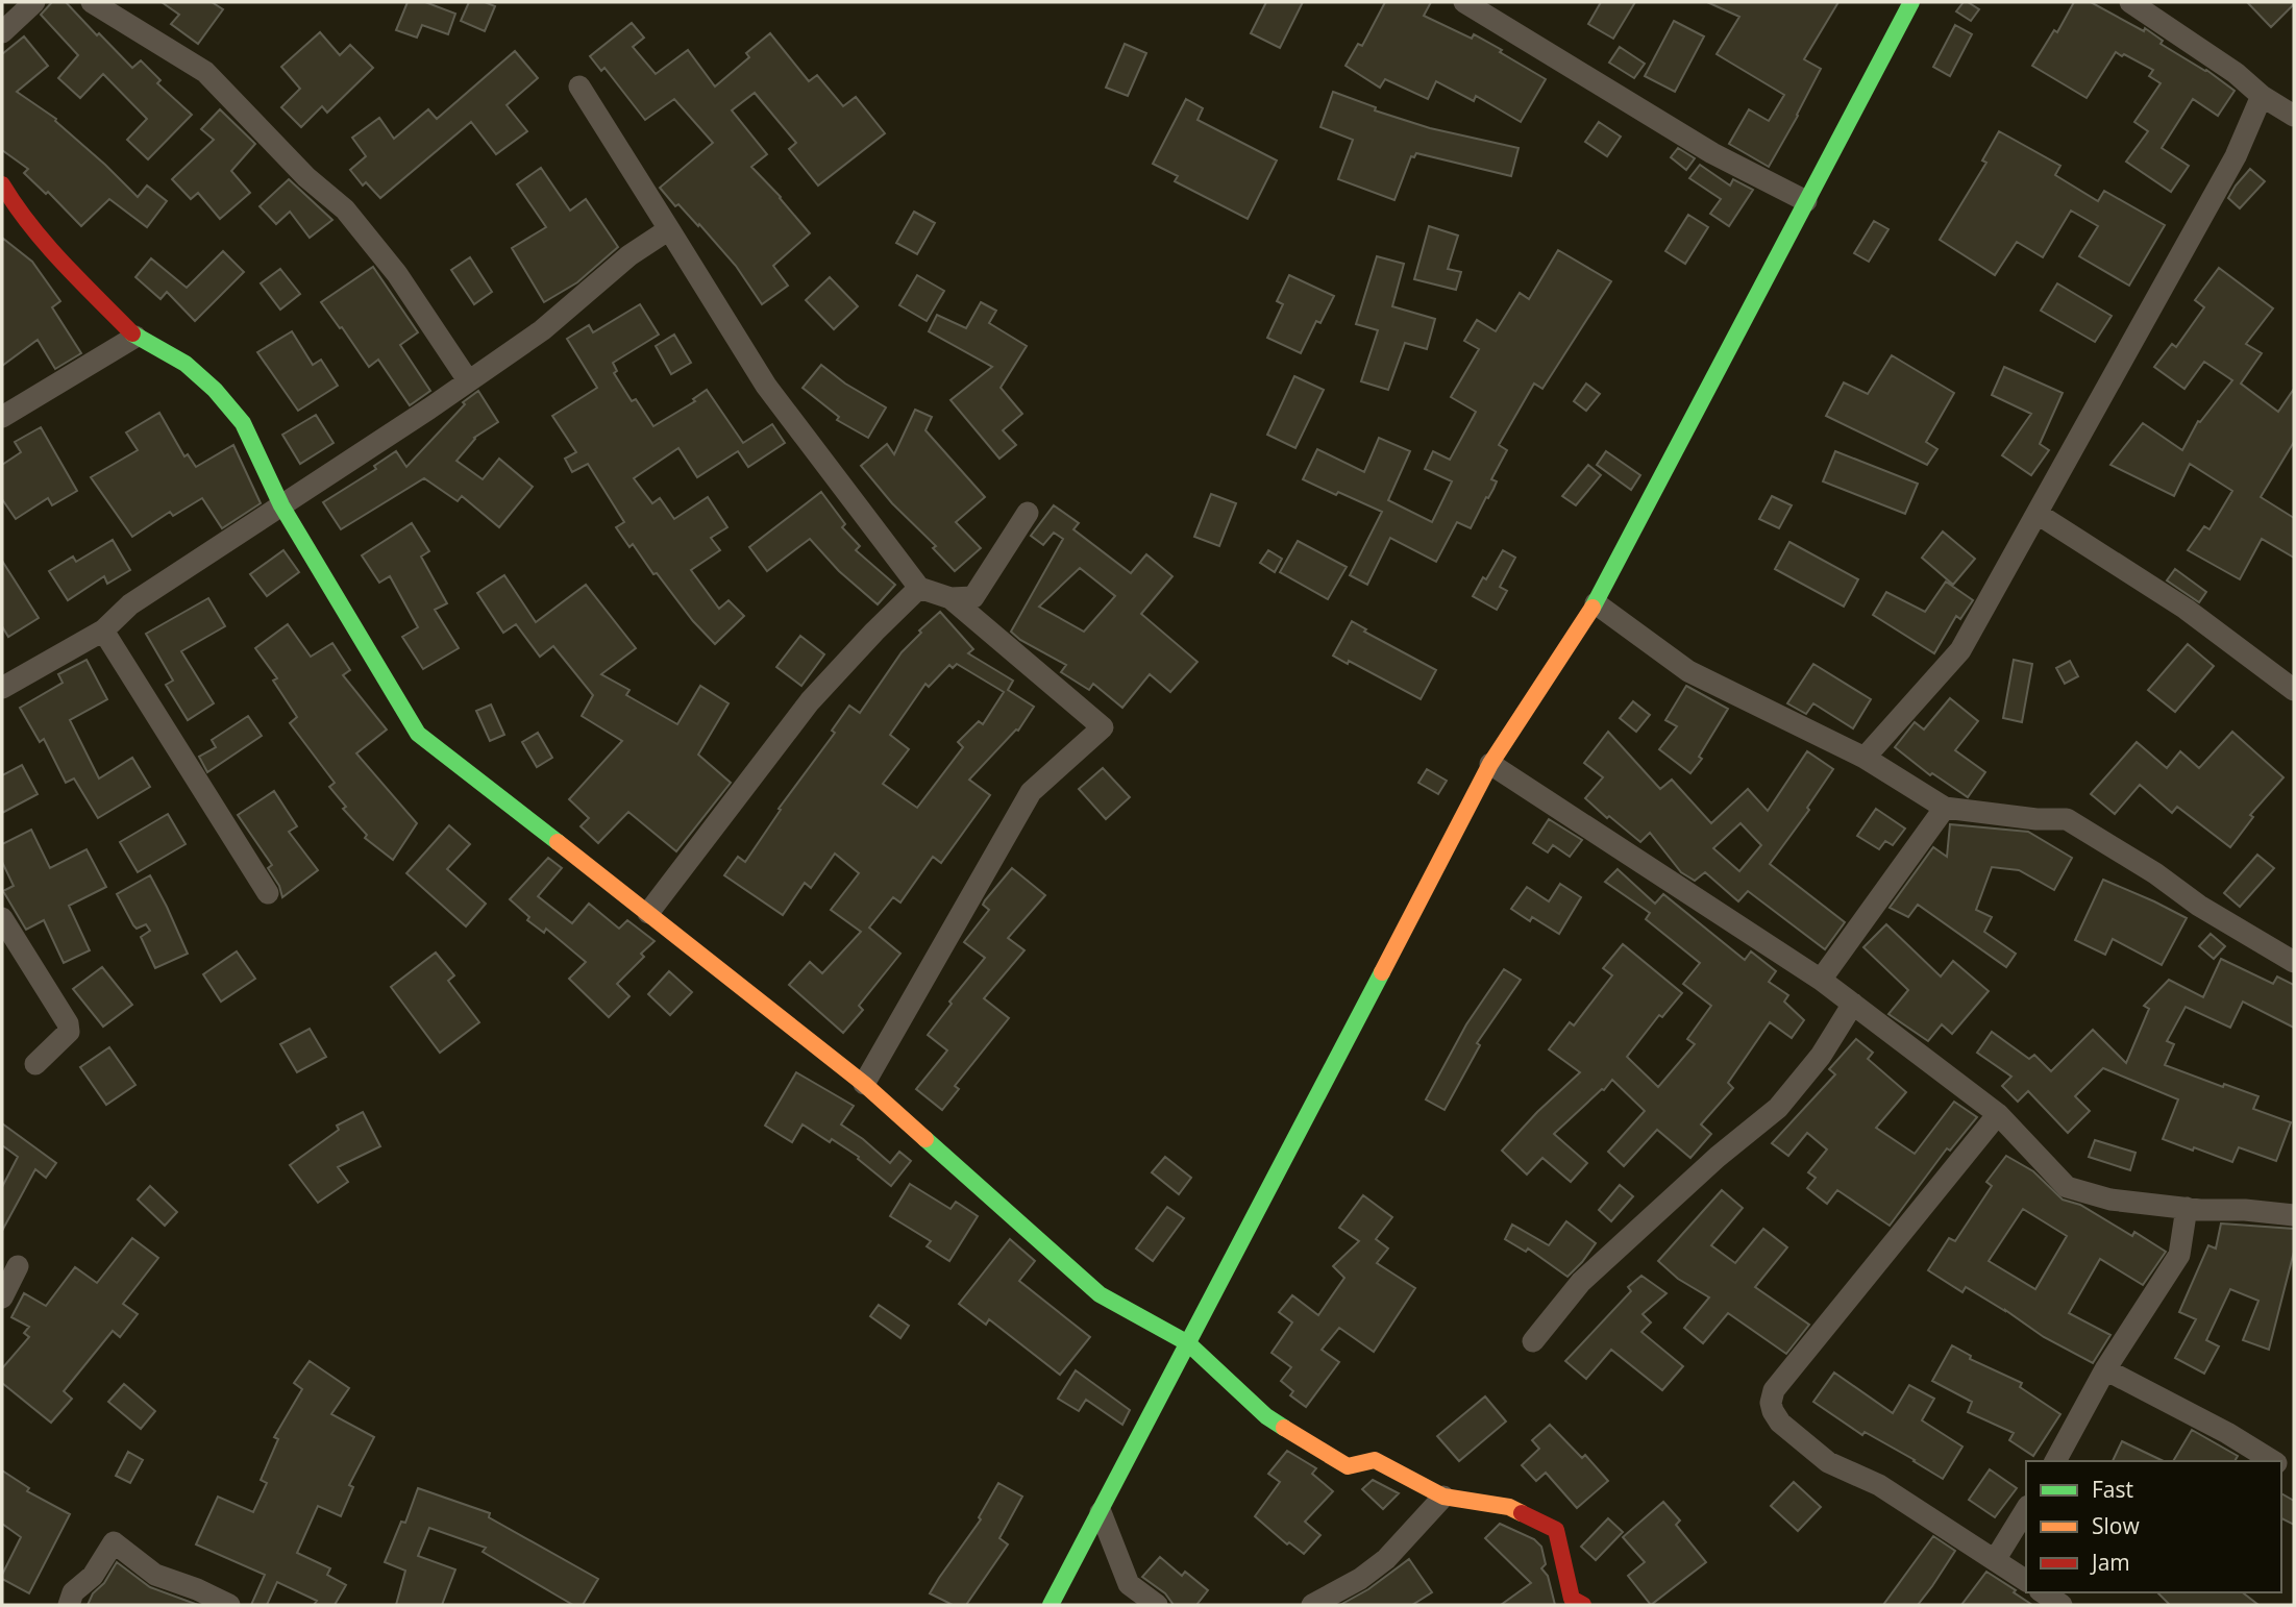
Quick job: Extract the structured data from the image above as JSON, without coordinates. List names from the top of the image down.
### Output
{
  "legend": ["Fast", "Slow", "Jam"]
}
